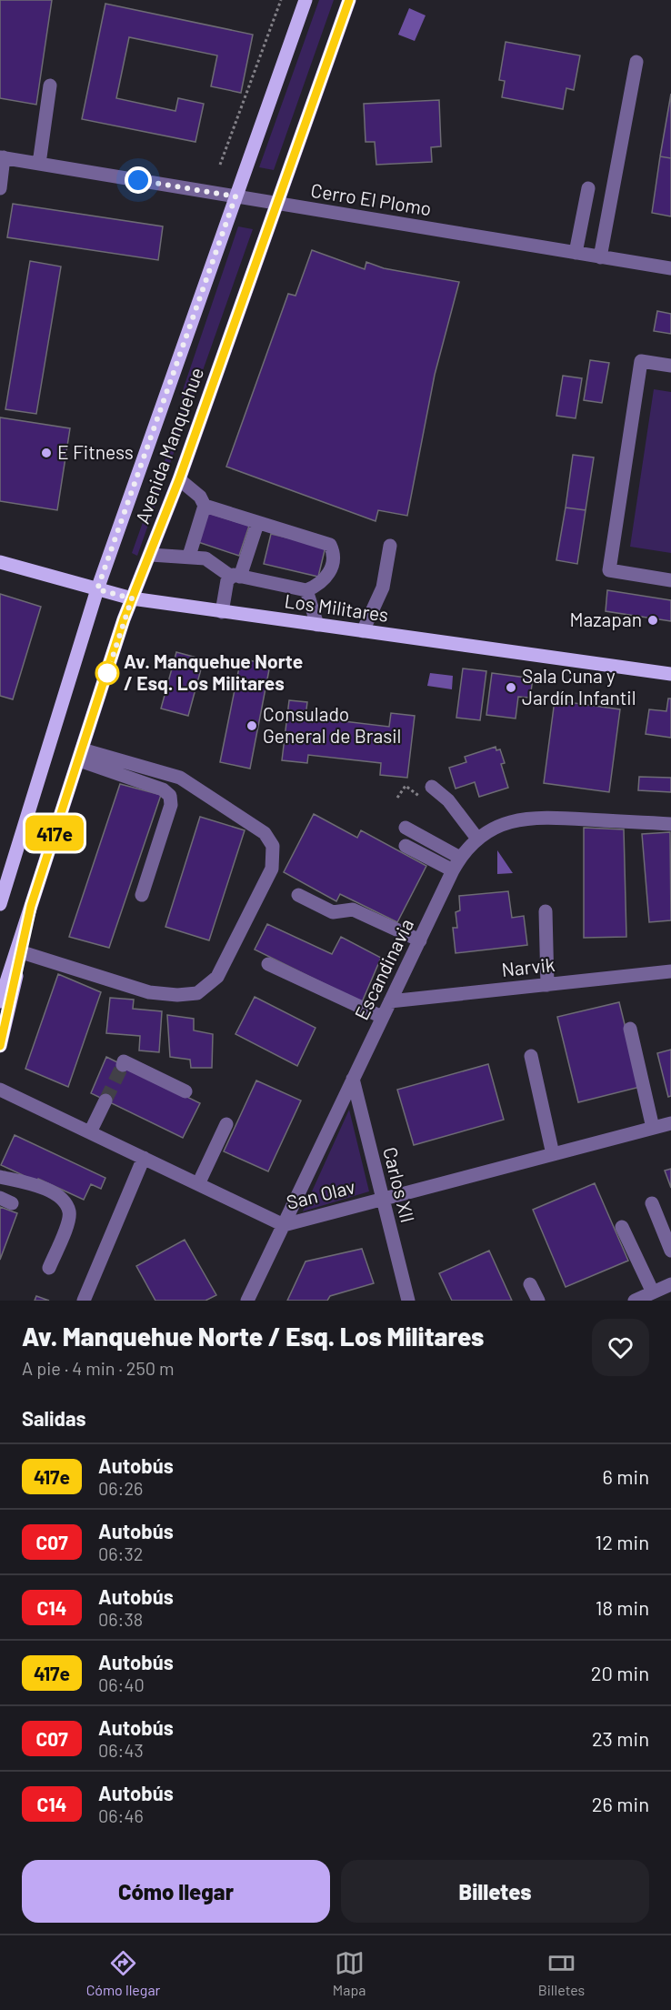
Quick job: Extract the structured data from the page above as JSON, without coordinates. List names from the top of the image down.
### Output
{
  "streets": {
    "main road": ["Avenida Manquehue", "Los Militares"],
    "street": [
      "Cerro El Plomo",
      "Narvik",
      "Escandinavia",
      "Carlos XII",
      "San Olav"
    ]
  },
  "crossings": [
    ["Cerro El Plomo", "Avenida Manquehue"],
    ["Avenida Manquehue", "Los Militares"],
    ["Narvik", "Escandinavia"],
    ["Escandinavia", "Carlos XII"],
    ["Escandinavia", "San Olav"],
    ["Carlos XII", "San Olav"]
  ],
  "places": [
    "E Fitness",
    "Mazapan",
    "Av. Manquehue Norte / Esq. Los Militares",
    "Sala Cuna y Jardín Infantil",
    "Consulado General de Brasil"
  ],
  "lines": ["bus line 417e"],
  "page": {
    "on_map": "417e",
    "heading": [
      ["Av. Manquehue Norte / Esq. Los Militares", "A pie · 4 min · 250 m"],
      "Salidas"
    ],
    "list": [
      {
        "mark": "417e",
        "name": "Autobús",
        "note": "06:26",
        "value": "6 min"
      },
      {
        "mark": "C07",
        "name": "Autobús",
        "note": "06:32",
        "value": "12 min"
      },
      {
        "mark": "C14",
        "name": "Autobús",
        "note": "06:38",
        "value": "18 min"
      },
      {
        "mark": "417e",
        "name": "Autobús",
        "note": "06:40",
        "value": "20 min"
      },
      {
        "mark": "C07",
        "name": "Autobús",
        "note": "06:43",
        "value": "23 min"
      },
      {
        "mark": "C14",
        "name": "Autobús",
        "note": "06:46",
        "value": "26 min"
      }
    ],
    "buttons": ["Cómo llegar", "Billetes"],
    "tabs": ["Cómo llegar", "Mapa", "Billetes"]
  }
}
